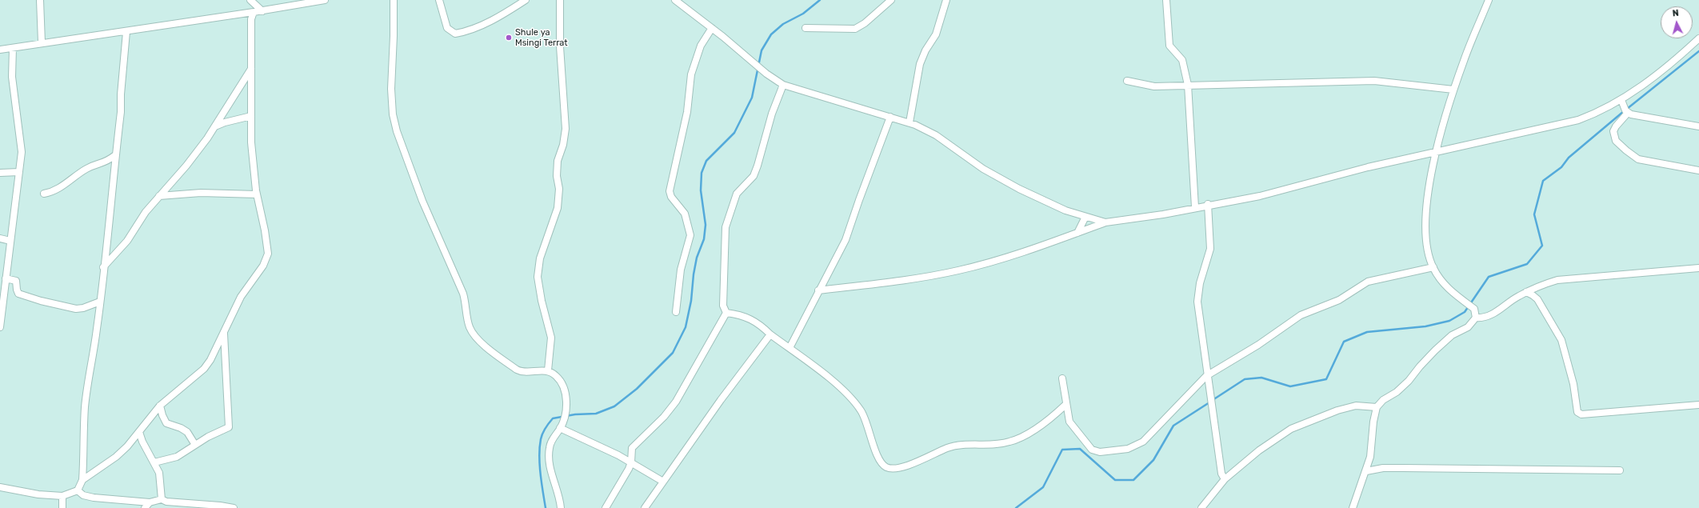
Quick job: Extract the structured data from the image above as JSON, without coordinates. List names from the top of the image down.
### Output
{
  "places": ["Shule ya Msingi Terrat"],
  "north": "top"
}
